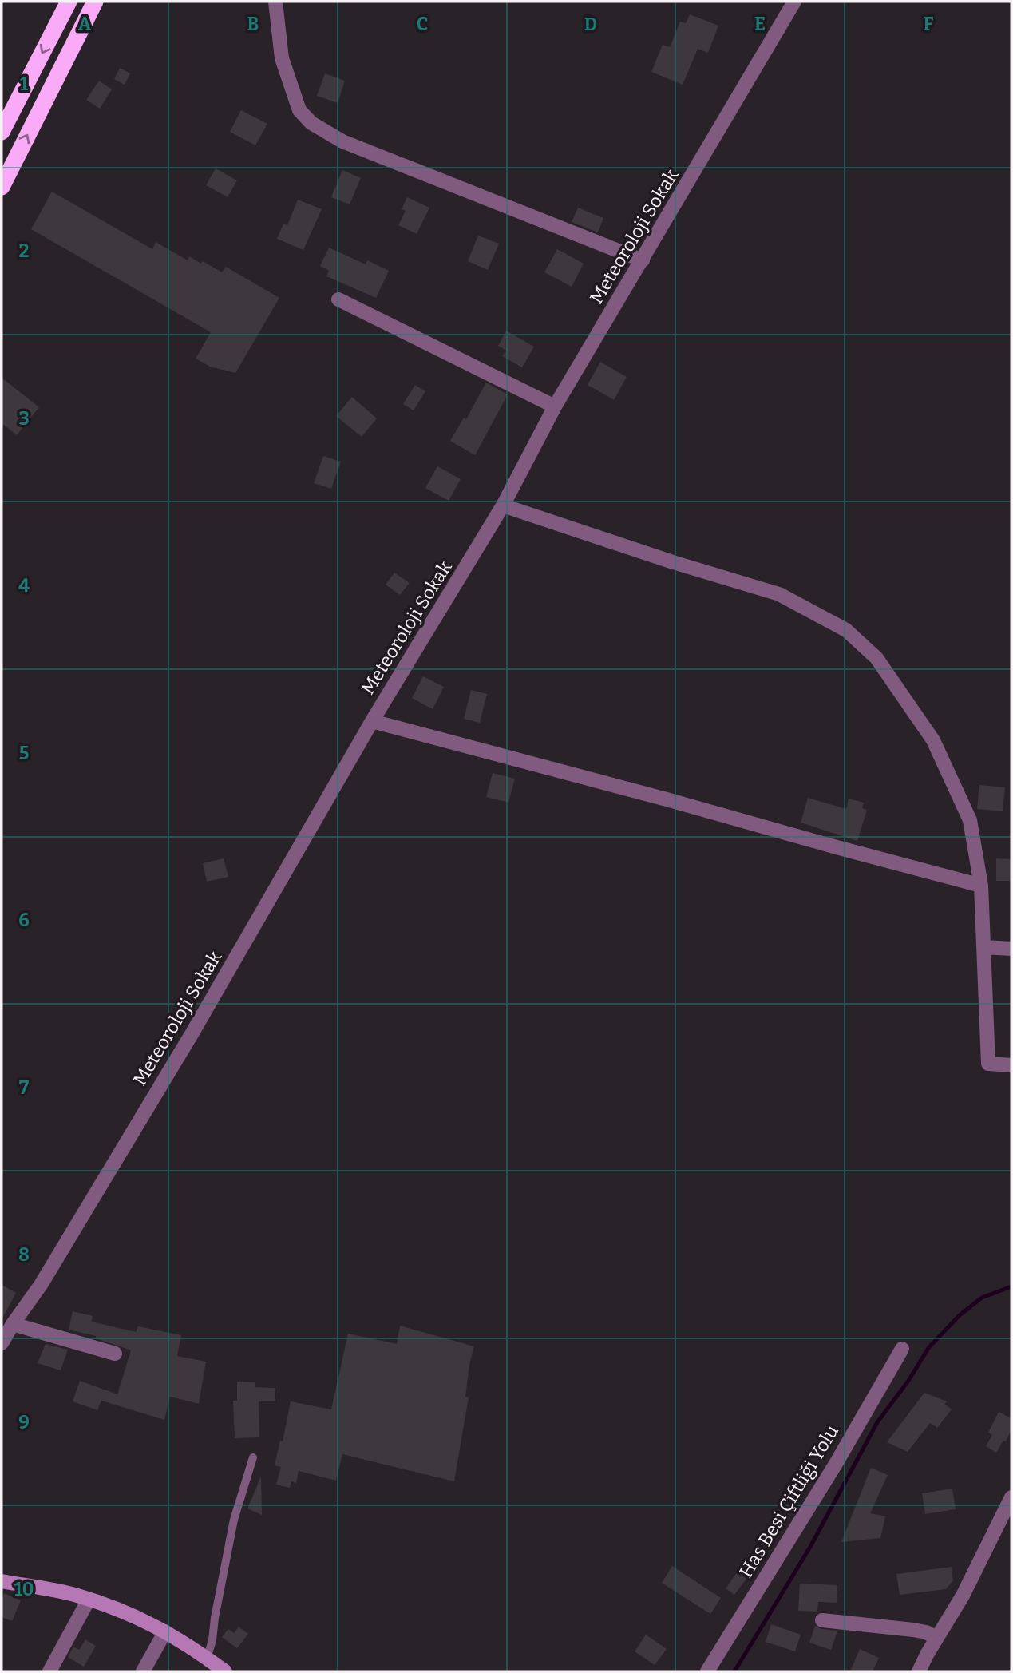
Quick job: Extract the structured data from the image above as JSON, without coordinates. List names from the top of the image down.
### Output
{
  "streets": {
    "street": ["Meteoroloji Sokak", "Has Besi Çiftliği Yolu"]
  },
  "grid": {
    "columns": [
      "A",
      "B",
      "C",
      "D",
      "E",
      "F"
    ],
    "rows": [
      "1",
      "2",
      "3",
      "4",
      "5",
      "6",
      "7",
      "8",
      "9",
      "10"
    ]
  }
}
